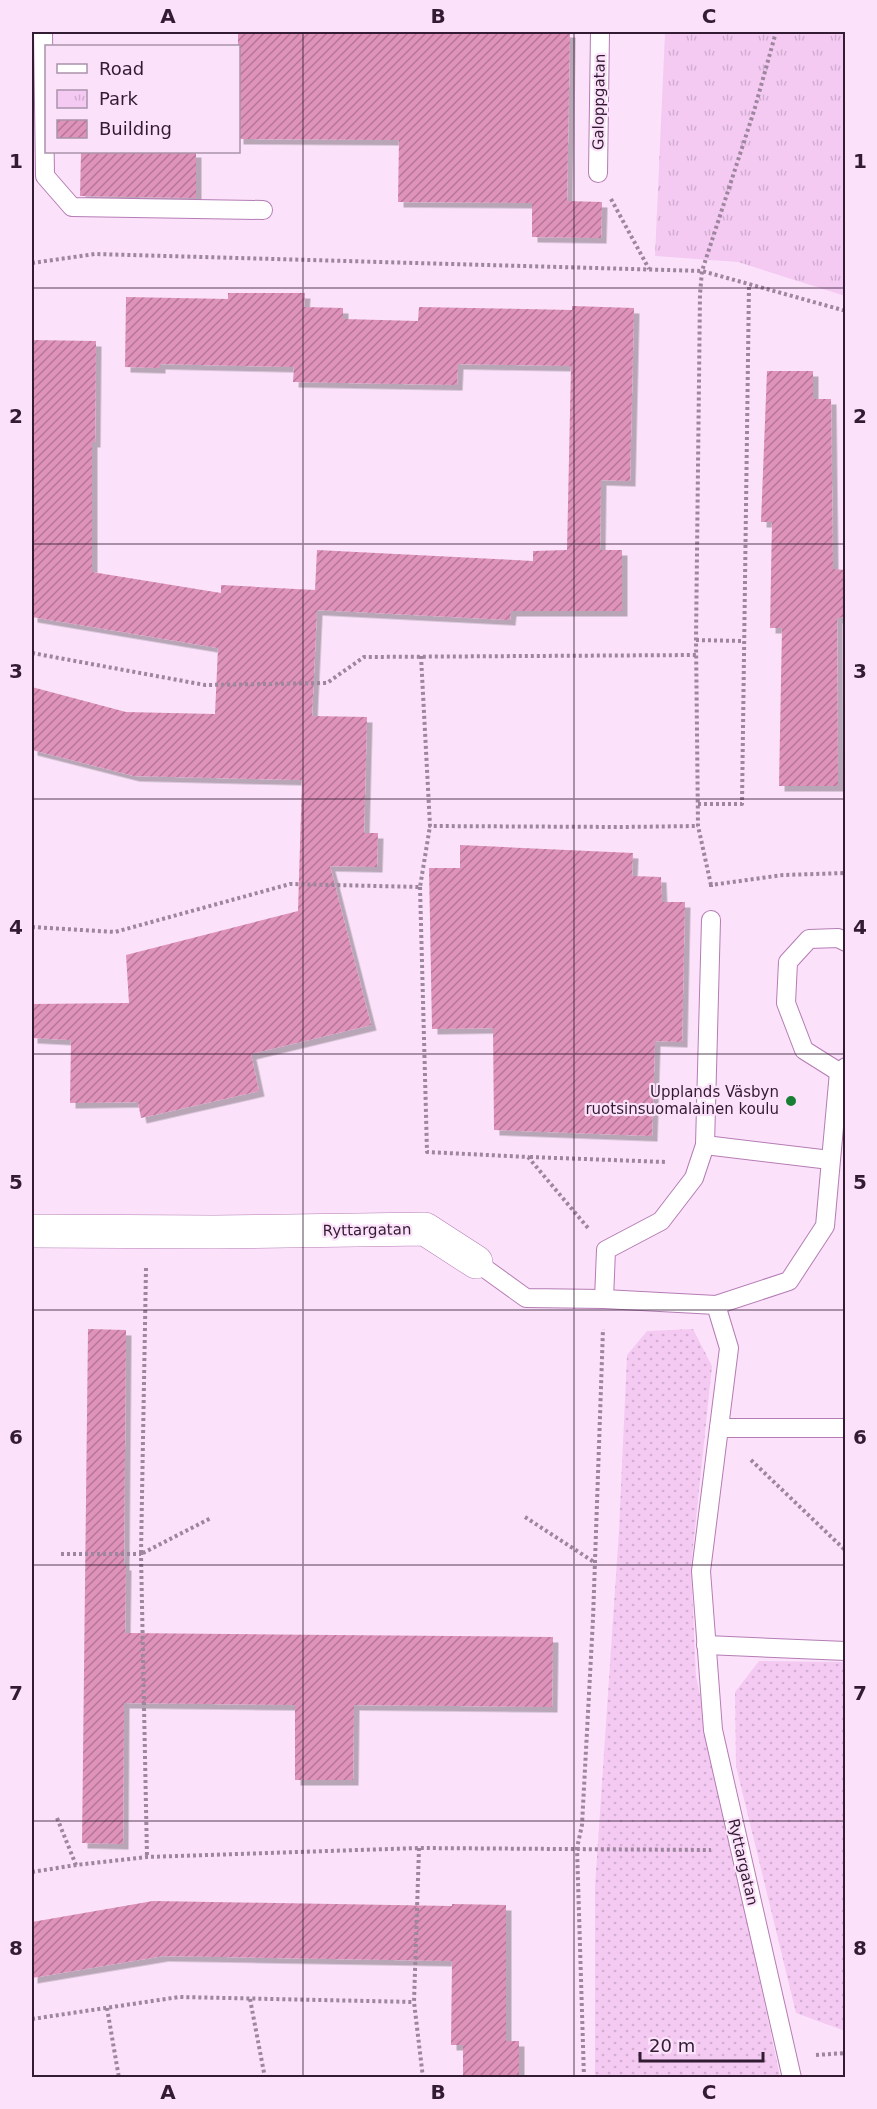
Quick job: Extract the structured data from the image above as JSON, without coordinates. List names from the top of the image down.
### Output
{
  "streets": {
    "street": ["Ryttargatan"],
    "lane": ["Galoppgatan"]
  },
  "places": ["Upplands Väsbyn ruotsinsuomalainen koulu"],
  "legend": ["Road", "Park", "Building"],
  "scale_bar": "20 m",
  "grid": {
    "columns": ["A", "B", "C"],
    "rows": [
      "1",
      "2",
      "3",
      "4",
      "5",
      "6",
      "7",
      "8"
    ]
  }
}
